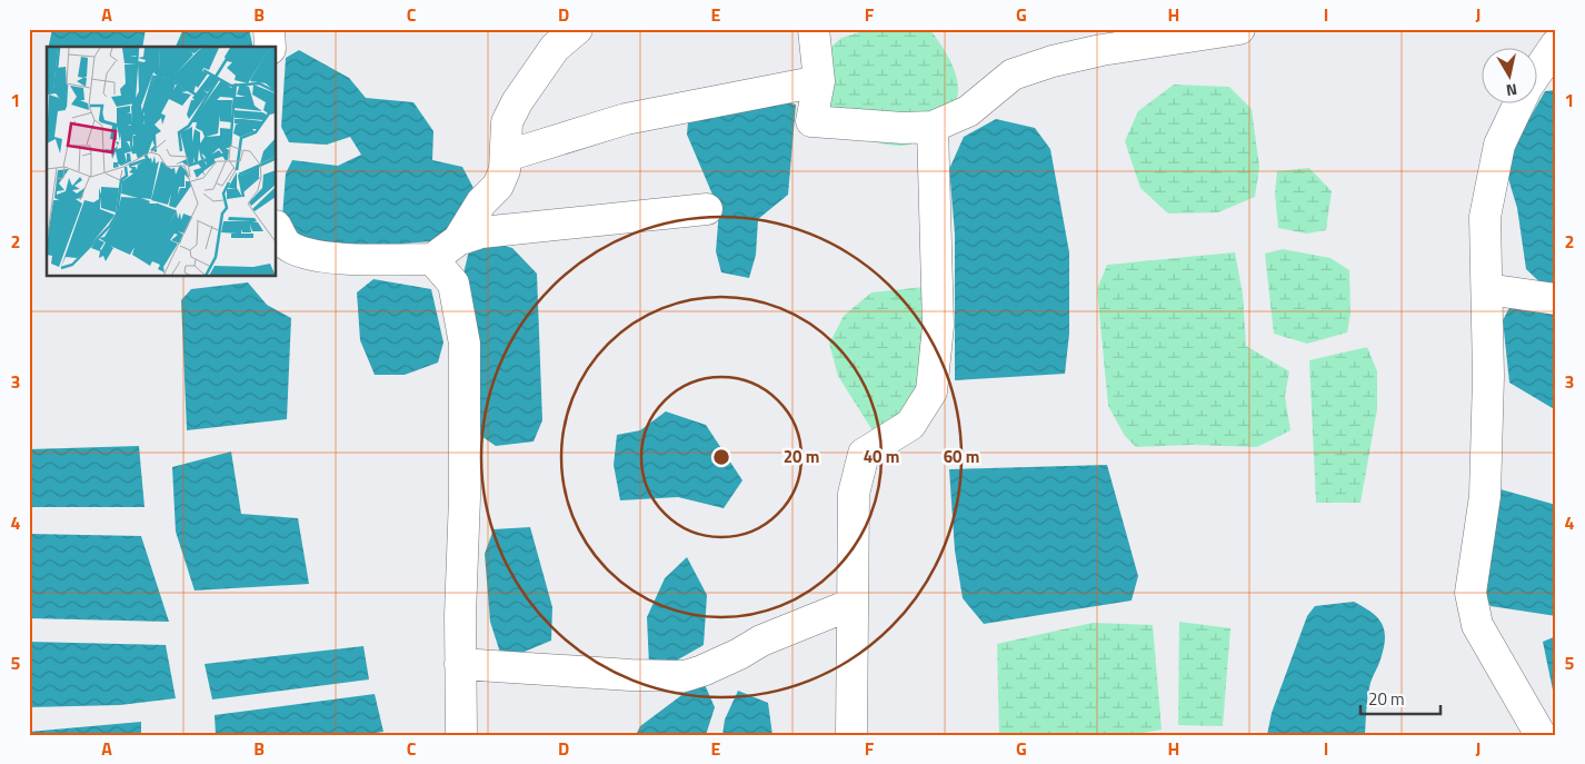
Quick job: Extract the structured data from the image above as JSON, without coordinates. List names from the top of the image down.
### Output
{
  "scale_bar": "20 m",
  "north": "bottom",
  "grid": {
    "columns": [
      "A",
      "B",
      "C",
      "D",
      "E",
      "F",
      "G",
      "H",
      "I",
      "J"
    ],
    "rows": [
      "1",
      "2",
      "3",
      "4",
      "5"
    ]
  },
  "rings": ["20 m", "40 m", "60 m"]
}
